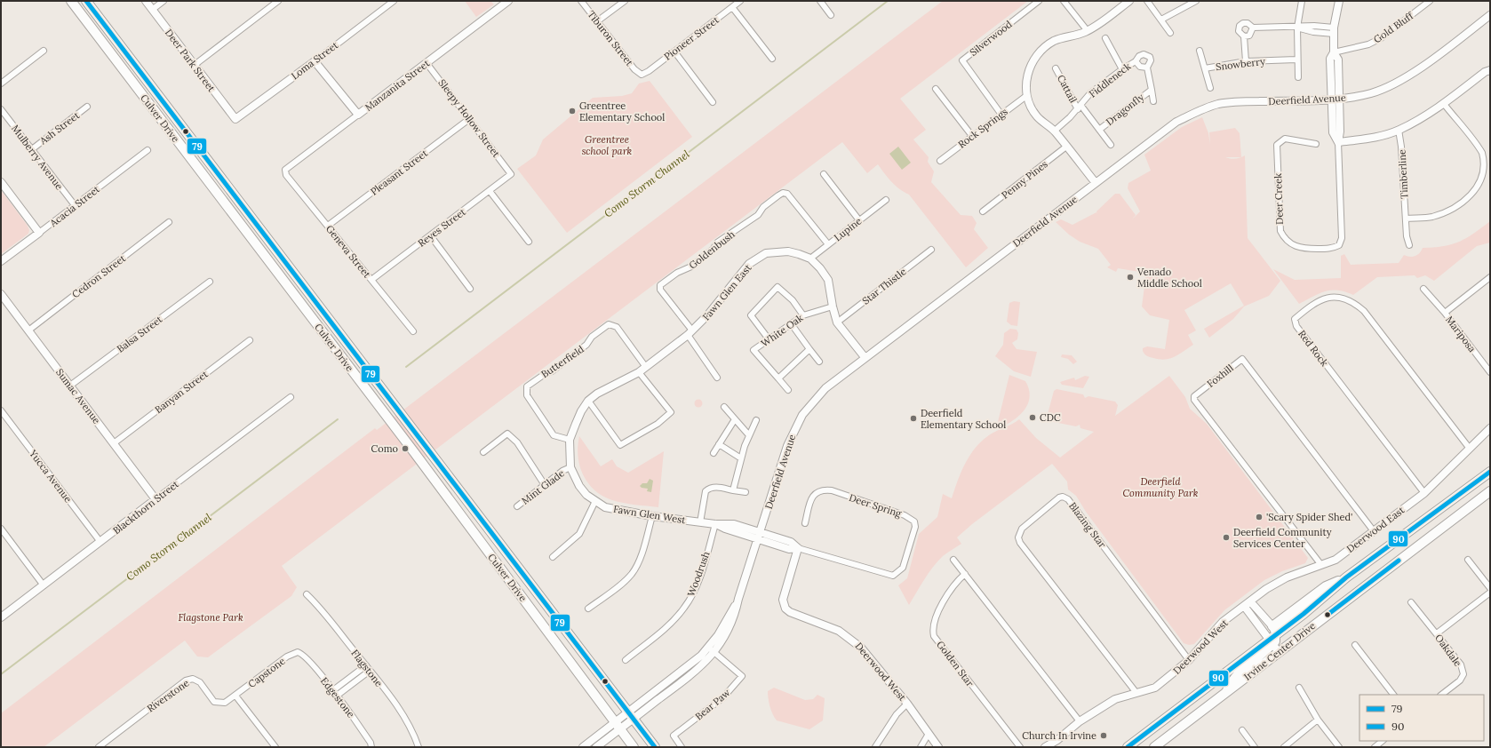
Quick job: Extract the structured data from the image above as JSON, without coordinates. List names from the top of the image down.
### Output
{
  "streets": {
    "main road": ["Culver Drive", "Irvine Center Drive"],
    "street": [
      "Gold Bluff",
      "Tiburon Street",
      "Pioneer Street",
      "Silverwood",
      "Deer Park Street",
      "Loma Street",
      "Snowberry",
      "Fiddleneck",
      "Manzanita Street",
      "Cattail",
      "Deerfield Avenue",
      "Dragonfly",
      "Sleepy Hollow Street",
      "Ash Street",
      "Rock Springs",
      "Mulberry Avenue",
      "Pleasant Street",
      "Timberline",
      "Penny Pines",
      "Deer Creek",
      "Acacia Street",
      "Reyes Street",
      "Lupine",
      "Goldenbush",
      "Geneva Street",
      "Cedron Street",
      "Star Thistle",
      "Fawn Glen East",
      "White Oak",
      "Balsa Street",
      "Mariposa",
      "Red Rock",
      "Butterfield",
      "Foxhill",
      "Banyan Street",
      "Sumac Avenue",
      "Yucca Avenue",
      "Mint Glade",
      "Deer Spring",
      "Blackthorn Street",
      "Fawn Glen West",
      "Blazing Star",
      "Deerwood East",
      "Woodrush",
      "Deerwood West",
      "Oakdale",
      "Golden Star",
      "Flagstone",
      "Capstone",
      "Riverstone",
      "Edgestone",
      "Bear Paw"
    ]
  },
  "crossings": [
    ["Gold Bluff", "Deer Creek"],
    ["Tiburon Street", "Pioneer Street"],
    ["Silverwood", "Rock Springs"],
    ["Deer Park Street", "Loma Street"],
    ["Fiddleneck", "Cattail"],
    ["Fiddleneck", "Dragonfly"],
    ["Manzanita Street", "Sleepy Hollow Street"],
    ["Manzanita Street", "Geneva Street"],
    ["Cattail", "Dragonfly"],
    ["Deerfield Avenue", "Culver Drive"],
    ["Deerfield Avenue", "Deer Creek"],
    ["Deerfield Avenue", "Fawn Glen East"],
    ["Deerfield Avenue", "Deer Spring"],
    ["Deerfield Avenue", "Fawn Glen West"],
    ["Deerfield Avenue", "Bear Paw"],
    ["Sleepy Hollow Street", "Pleasant Street"],
    ["Sleepy Hollow Street", "Reyes Street"],
    ["Ash Street", "Mulberry Avenue"],
    ["Mulberry Avenue", "Acacia Street"],
    ["Pleasant Street", "Geneva Street"],
    ["Reyes Street", "Geneva Street"],
    ["Lupine", "Goldenbush"],
    ["Lupine", "Fawn Glen East"],
    ["Goldenbush", "Fawn Glen East"],
    ["Cedron Street", "Sumac Avenue"],
    ["Star Thistle", "Fawn Glen East"],
    ["Fawn Glen East", "White Oak"],
    ["Fawn Glen East", "Butterfield"],
    ["Fawn Glen East", "Fawn Glen West"],
    ["Balsa Street", "Sumac Avenue"],
    ["Red Rock", "Deerwood East"],
    ["Butterfield", "Fawn Glen West"],
    ["Foxhill", "Deerwood East"],
    ["Banyan Street", "Sumac Avenue"],
    ["Sumac Avenue", "Blackthorn Street"],
    ["Yucca Avenue", "Blackthorn Street"],
    ["Mint Glade", "Fawn Glen West"],
    ["Deer Spring", "Fawn Glen West"],
    ["Deer Spring", "Deerwood West"],
    ["Fawn Glen West", "Woodrush"],
    ["Blazing Star", "Deerwood West"],
    ["Deerwood East", "Deerwood West"],
    ["Capstone", "Riverstone"],
    ["Capstone", "Edgestone"]
  ],
  "water": ["Como Storm Channel"],
  "parks": ["Greentree school park", "Deerfield Community Park", "Flagstone Park"],
  "places": [
    "Greentree Elementary School",
    "Venado Middle School",
    "CDC",
    "Deerfield Elementary School",
    "Como",
    "'Scary Spider Shed'",
    "Deerfield Community Services Center",
    "Church In Irvine"
  ],
  "lines": ["transit line 79", "transit line 90"],
  "legend": ["79", "90"]
}
